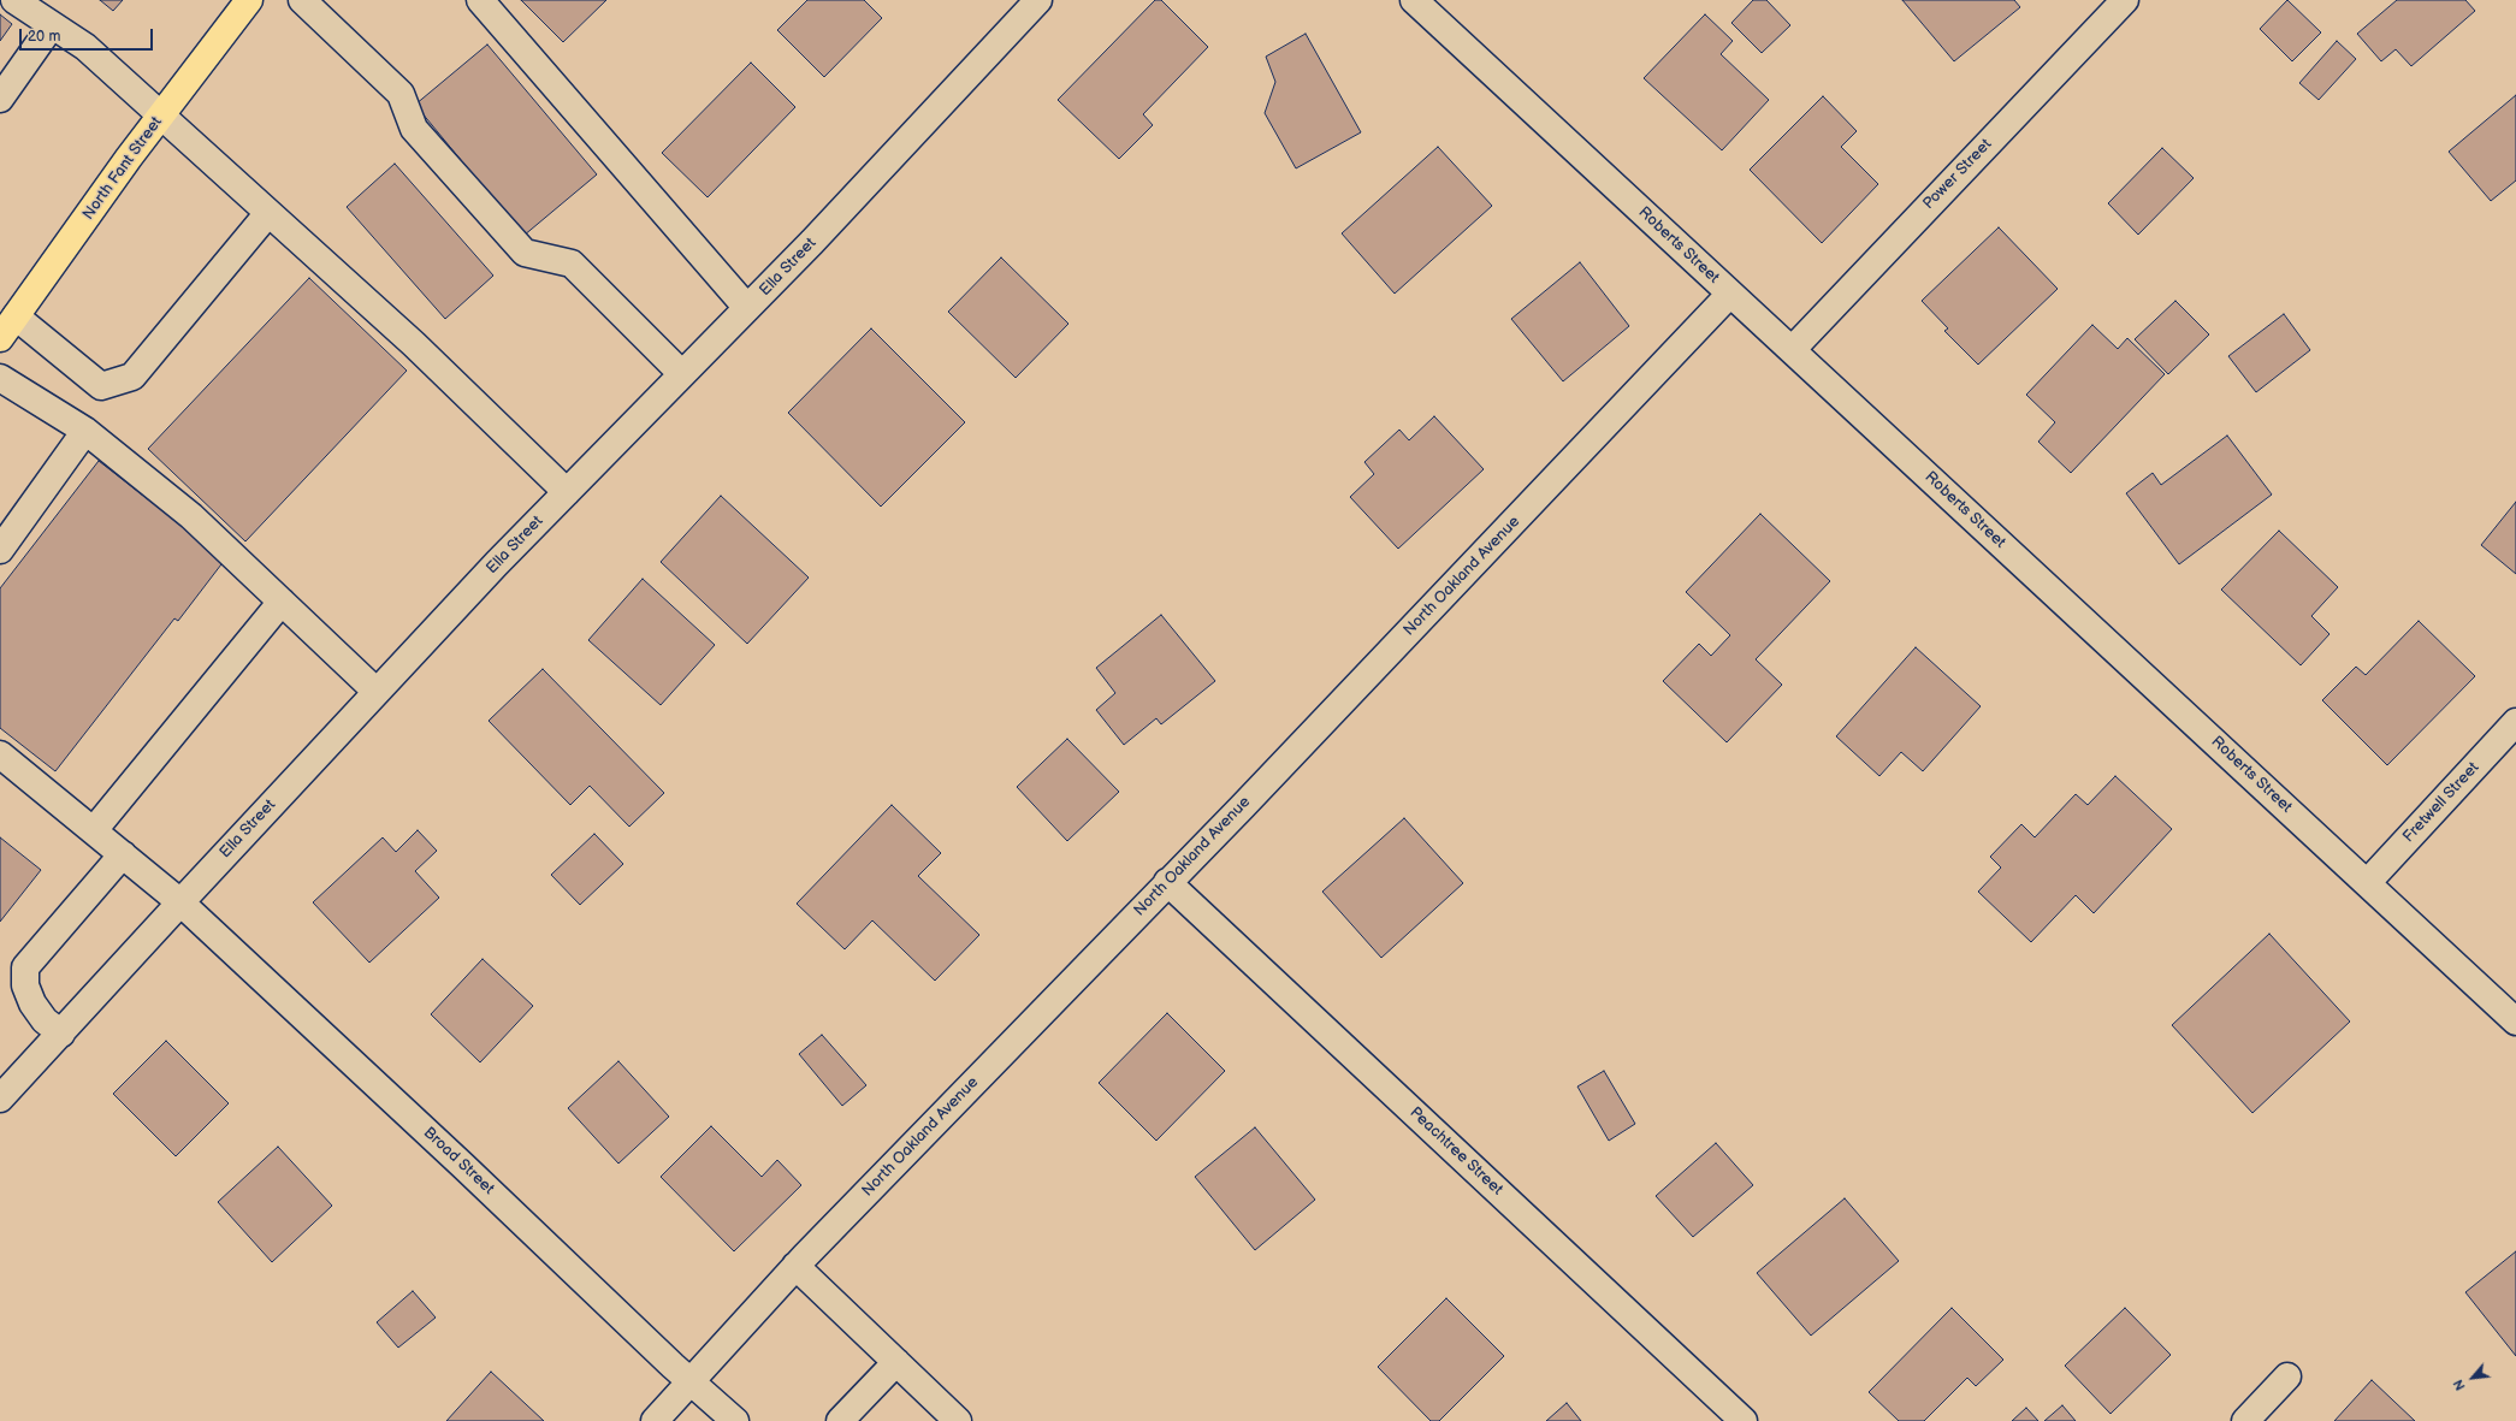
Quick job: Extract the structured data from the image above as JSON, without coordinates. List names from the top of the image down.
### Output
{
  "streets": {
    "main road": ["North Fant Street"],
    "street": [
      "Power Street",
      "Roberts Street",
      "Ella Street",
      "North Oakland Avenue",
      "Fretwell Street",
      "Peachtree Street",
      "Broad Street"
    ]
  },
  "crossings": [
    ["Power Street", "Roberts Street"],
    ["Roberts Street", "North Oakland Avenue"],
    ["Roberts Street", "Fretwell Street"],
    ["Ella Street", "Broad Street"],
    ["North Oakland Avenue", "Peachtree Street"],
    ["North Oakland Avenue", "Broad Street"]
  ],
  "scale_bar": "20 m",
  "north": "bottom left"
}
